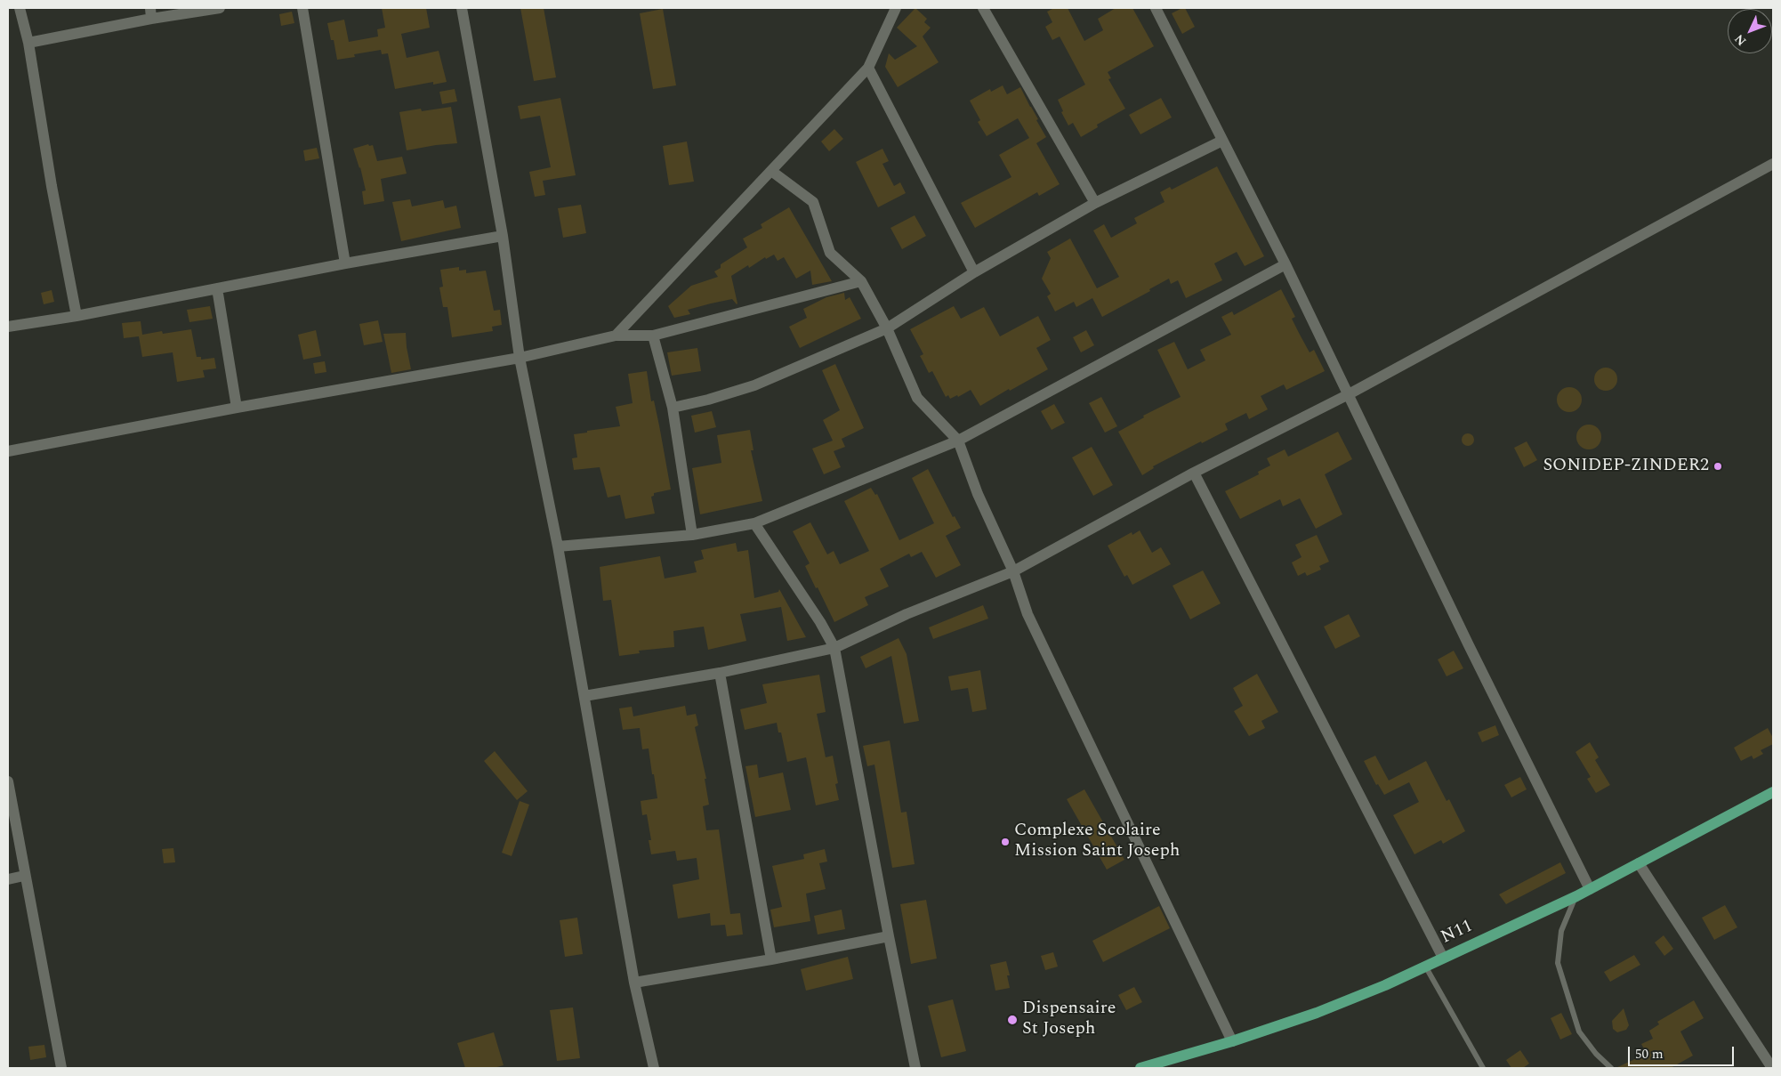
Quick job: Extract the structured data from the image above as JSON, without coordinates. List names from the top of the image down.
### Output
{
  "streets": {
    "main road": ["N11"]
  },
  "places": ["SONIDEP-ZINDER2", "Complexe Scolaire Mission Saint Joseph", "Dispensaire St Joseph"],
  "scale_bar": "50 m",
  "north": "bottom left"
}
